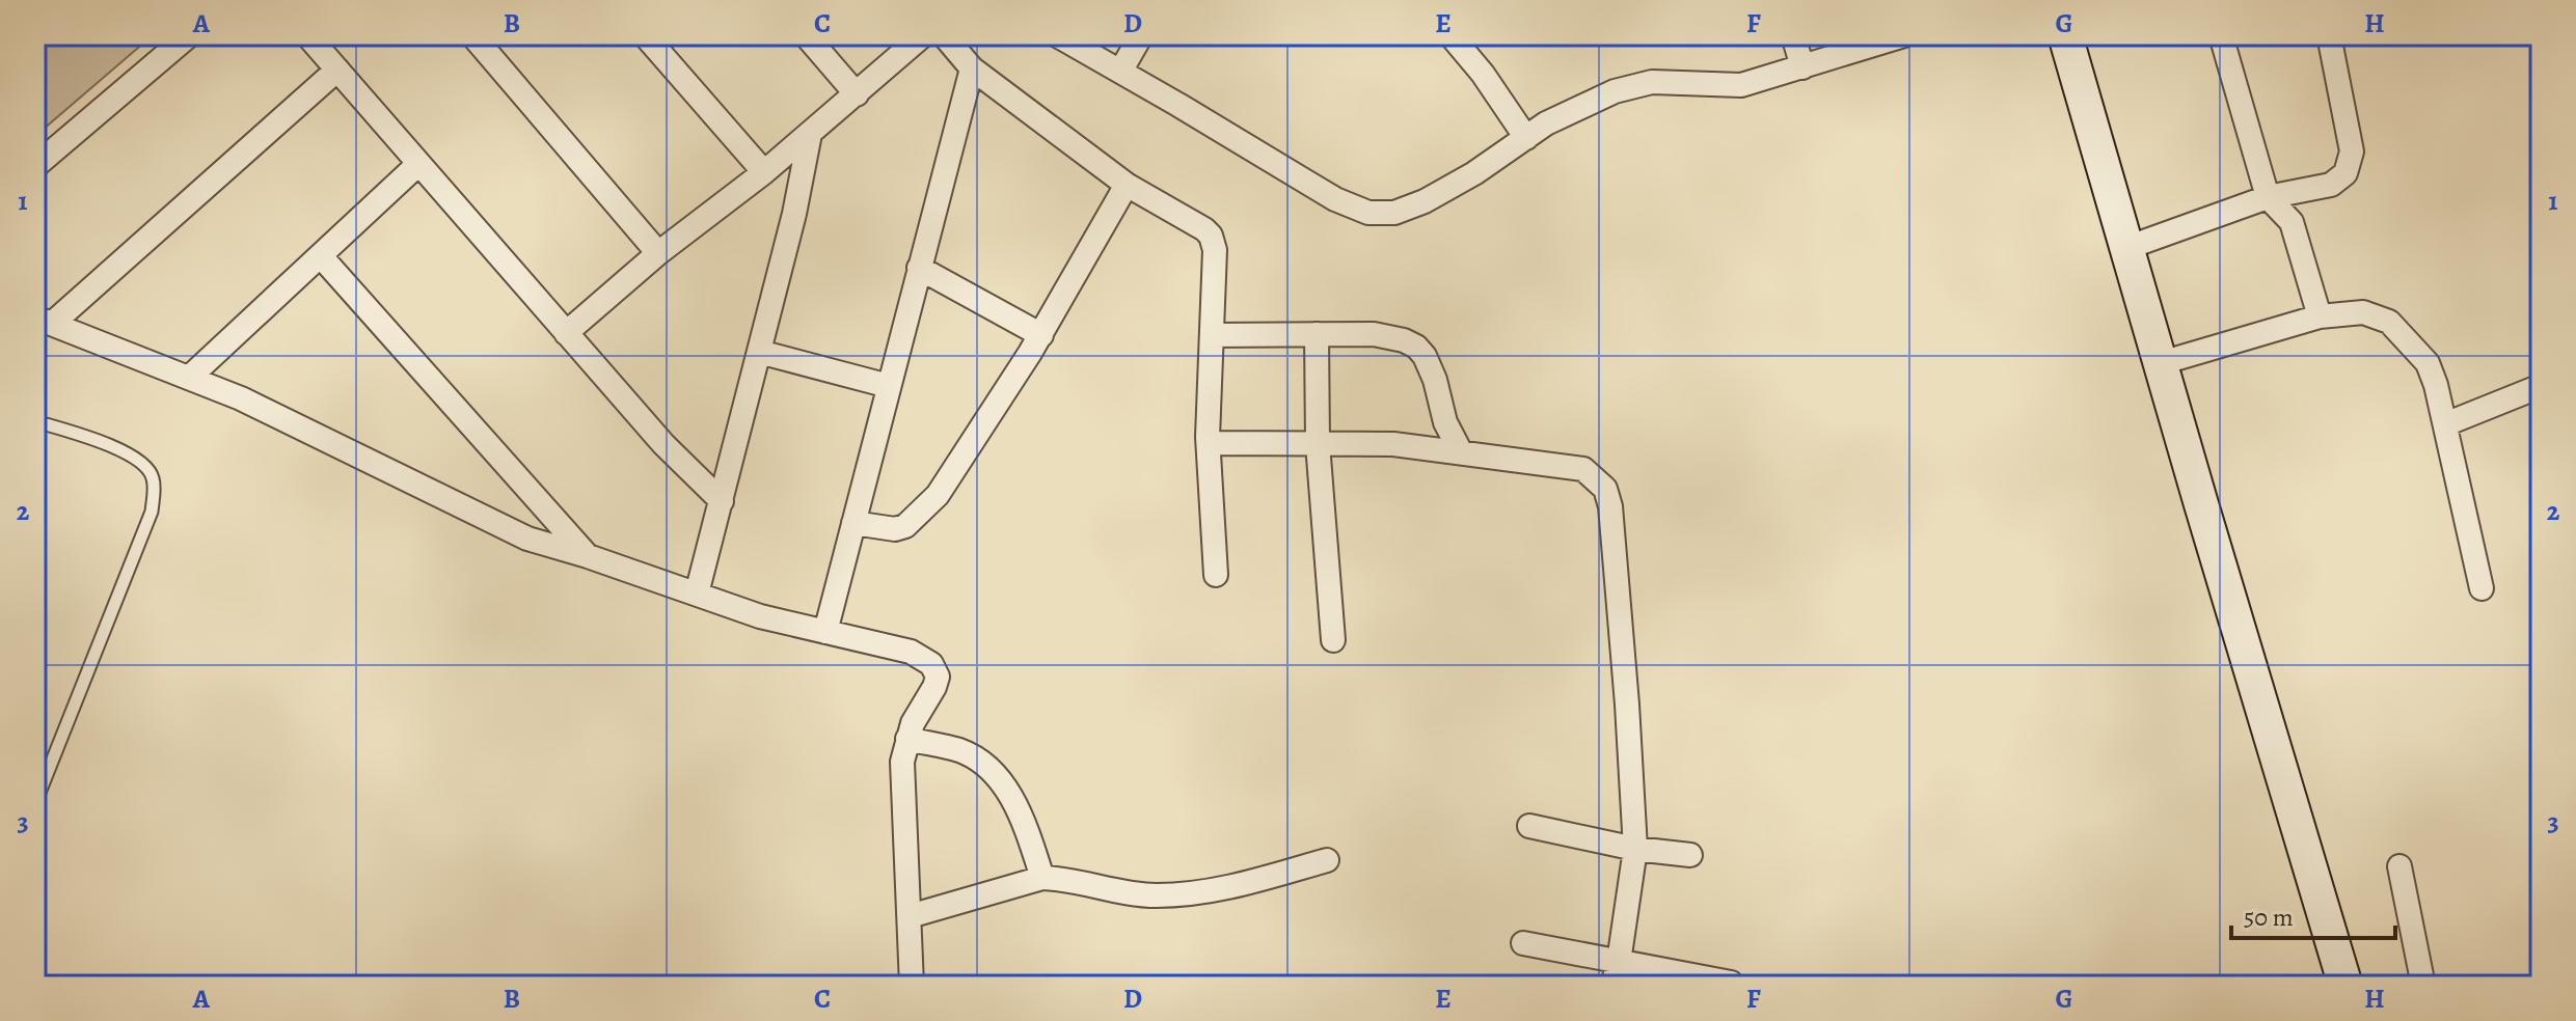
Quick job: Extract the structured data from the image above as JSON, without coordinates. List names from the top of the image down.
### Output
{
  "scale_bar": "50 m",
  "grid": {
    "columns": [
      "A",
      "B",
      "C",
      "D",
      "E",
      "F",
      "G",
      "H"
    ],
    "rows": ["1", "2", "3"]
  }
}
